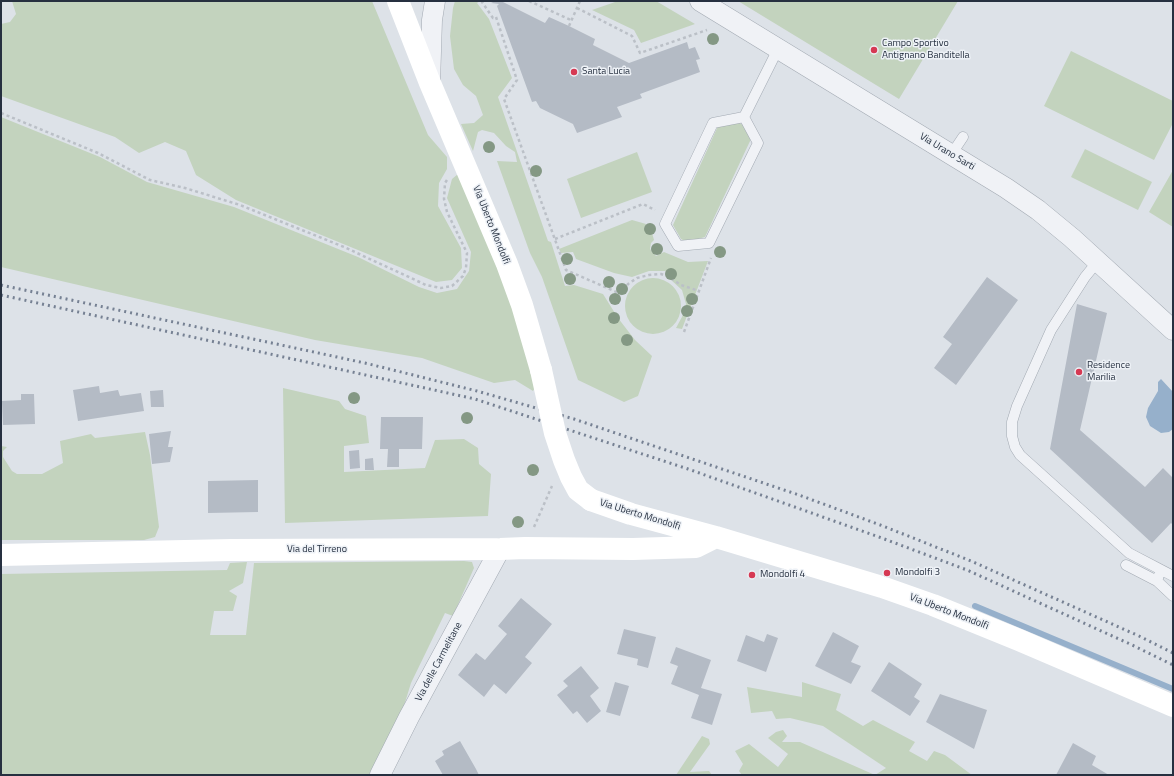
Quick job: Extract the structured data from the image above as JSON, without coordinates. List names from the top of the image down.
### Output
{
  "streets": {
    "main road": ["Via Uberto Mondolfi", "Via del Tirreno"],
    "street": ["Via Urano Sarti", "Via delle Carmelitane"]
  },
  "crossings": [
    ["Via Uberto Mondolfi", "Via del Tirreno"],
    ["Via del Tirreno", "Via delle Carmelitane"]
  ],
  "places": [
    "Campo Sportivo Antignano Banditella",
    "Santa Lucia",
    "Residence Marilia",
    "Mondolfi 3",
    "Mondolfi 4"
  ]
}
